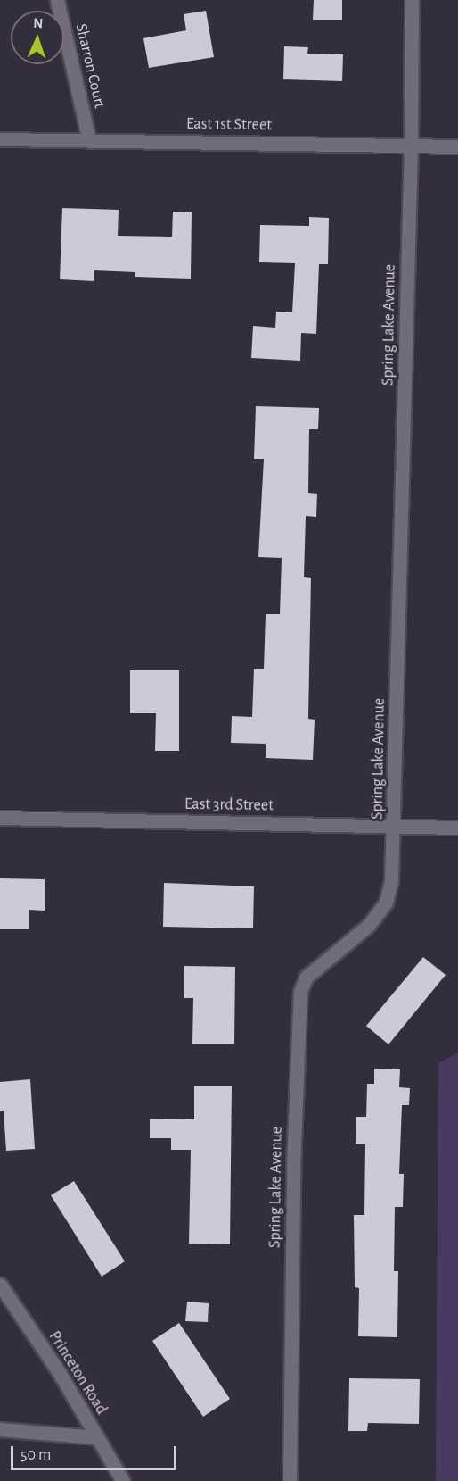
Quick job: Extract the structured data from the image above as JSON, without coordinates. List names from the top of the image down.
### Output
{
  "streets": {
    "street": [
      "Sharron Court",
      "East 1st Street",
      "Spring Lake Avenue",
      "East 3rd Street",
      "Princeton Road"
    ]
  },
  "crossings": [
    ["Sharron Court", "East 1st Street"],
    ["East 1st Street", "Spring Lake Avenue"],
    ["Spring Lake Avenue", "East 3rd Street"]
  ],
  "scale_bar": "50 m",
  "north": "top"
}
